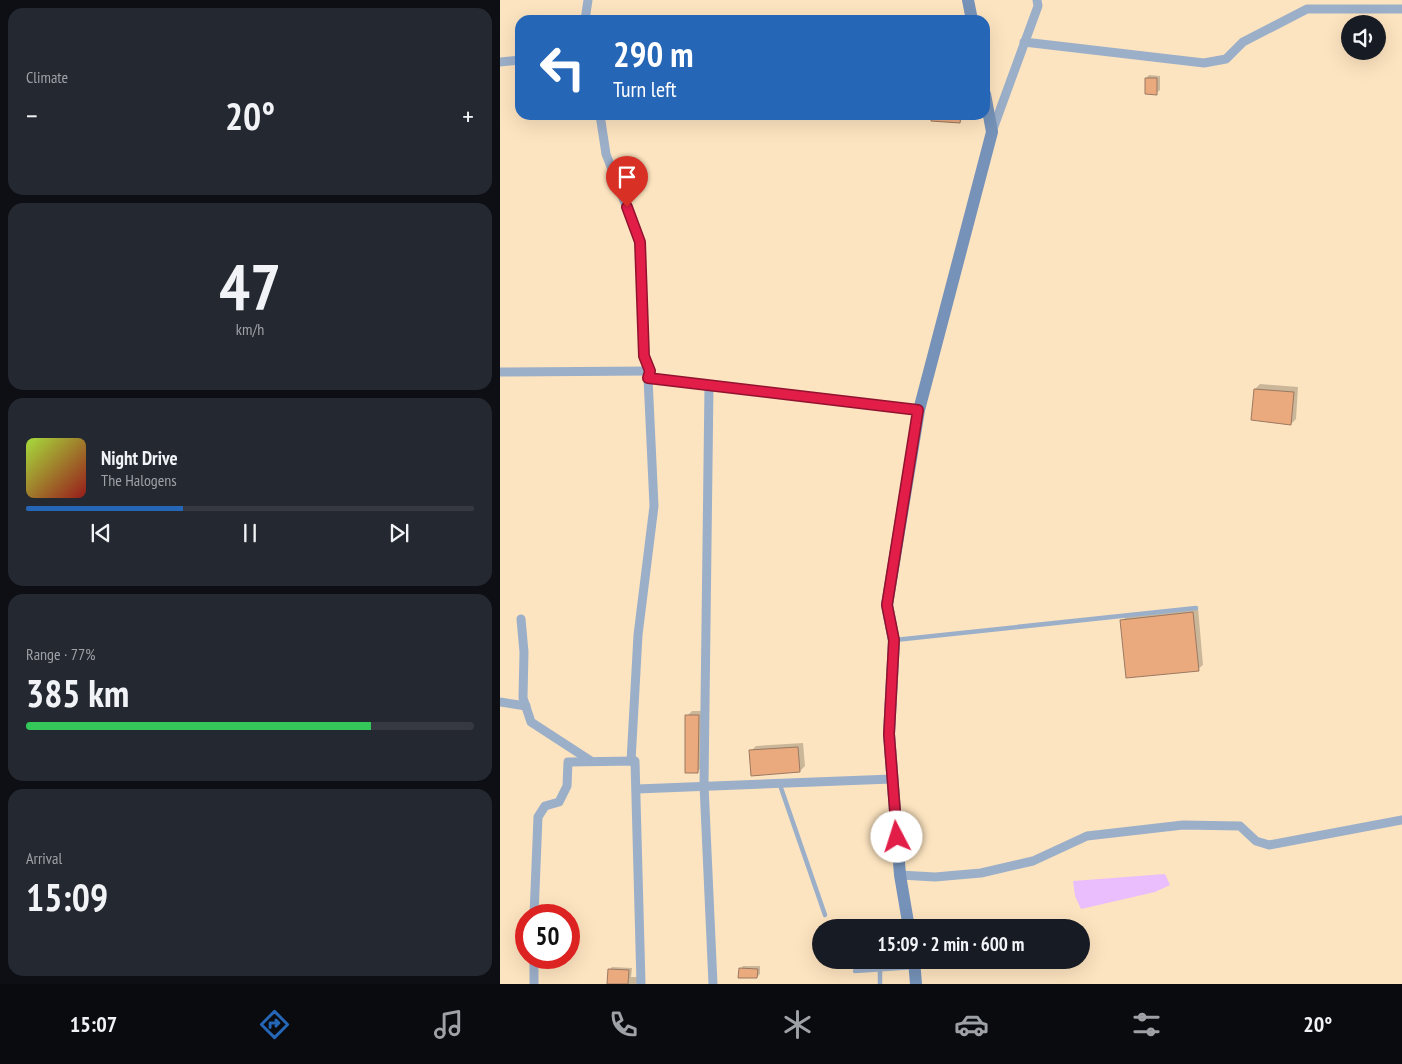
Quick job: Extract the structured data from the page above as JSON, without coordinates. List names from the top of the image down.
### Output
{
  "page": {
    "tile": [
      "Climate",
      ["47", "km/h"],
      ["Range · 77%", "385 km"],
      ["Arrival", "15:09"]
    ],
    "turn": ["290 m", "Turn left"],
    "heat": ["−", "20°", "+"],
    "song": ["Night Drive", "The Halogens"],
    "limit": "50",
    "trip": "15:09 · 2 min · 600 m",
    "tabs": ["15:07", "20°"]
  }
}
